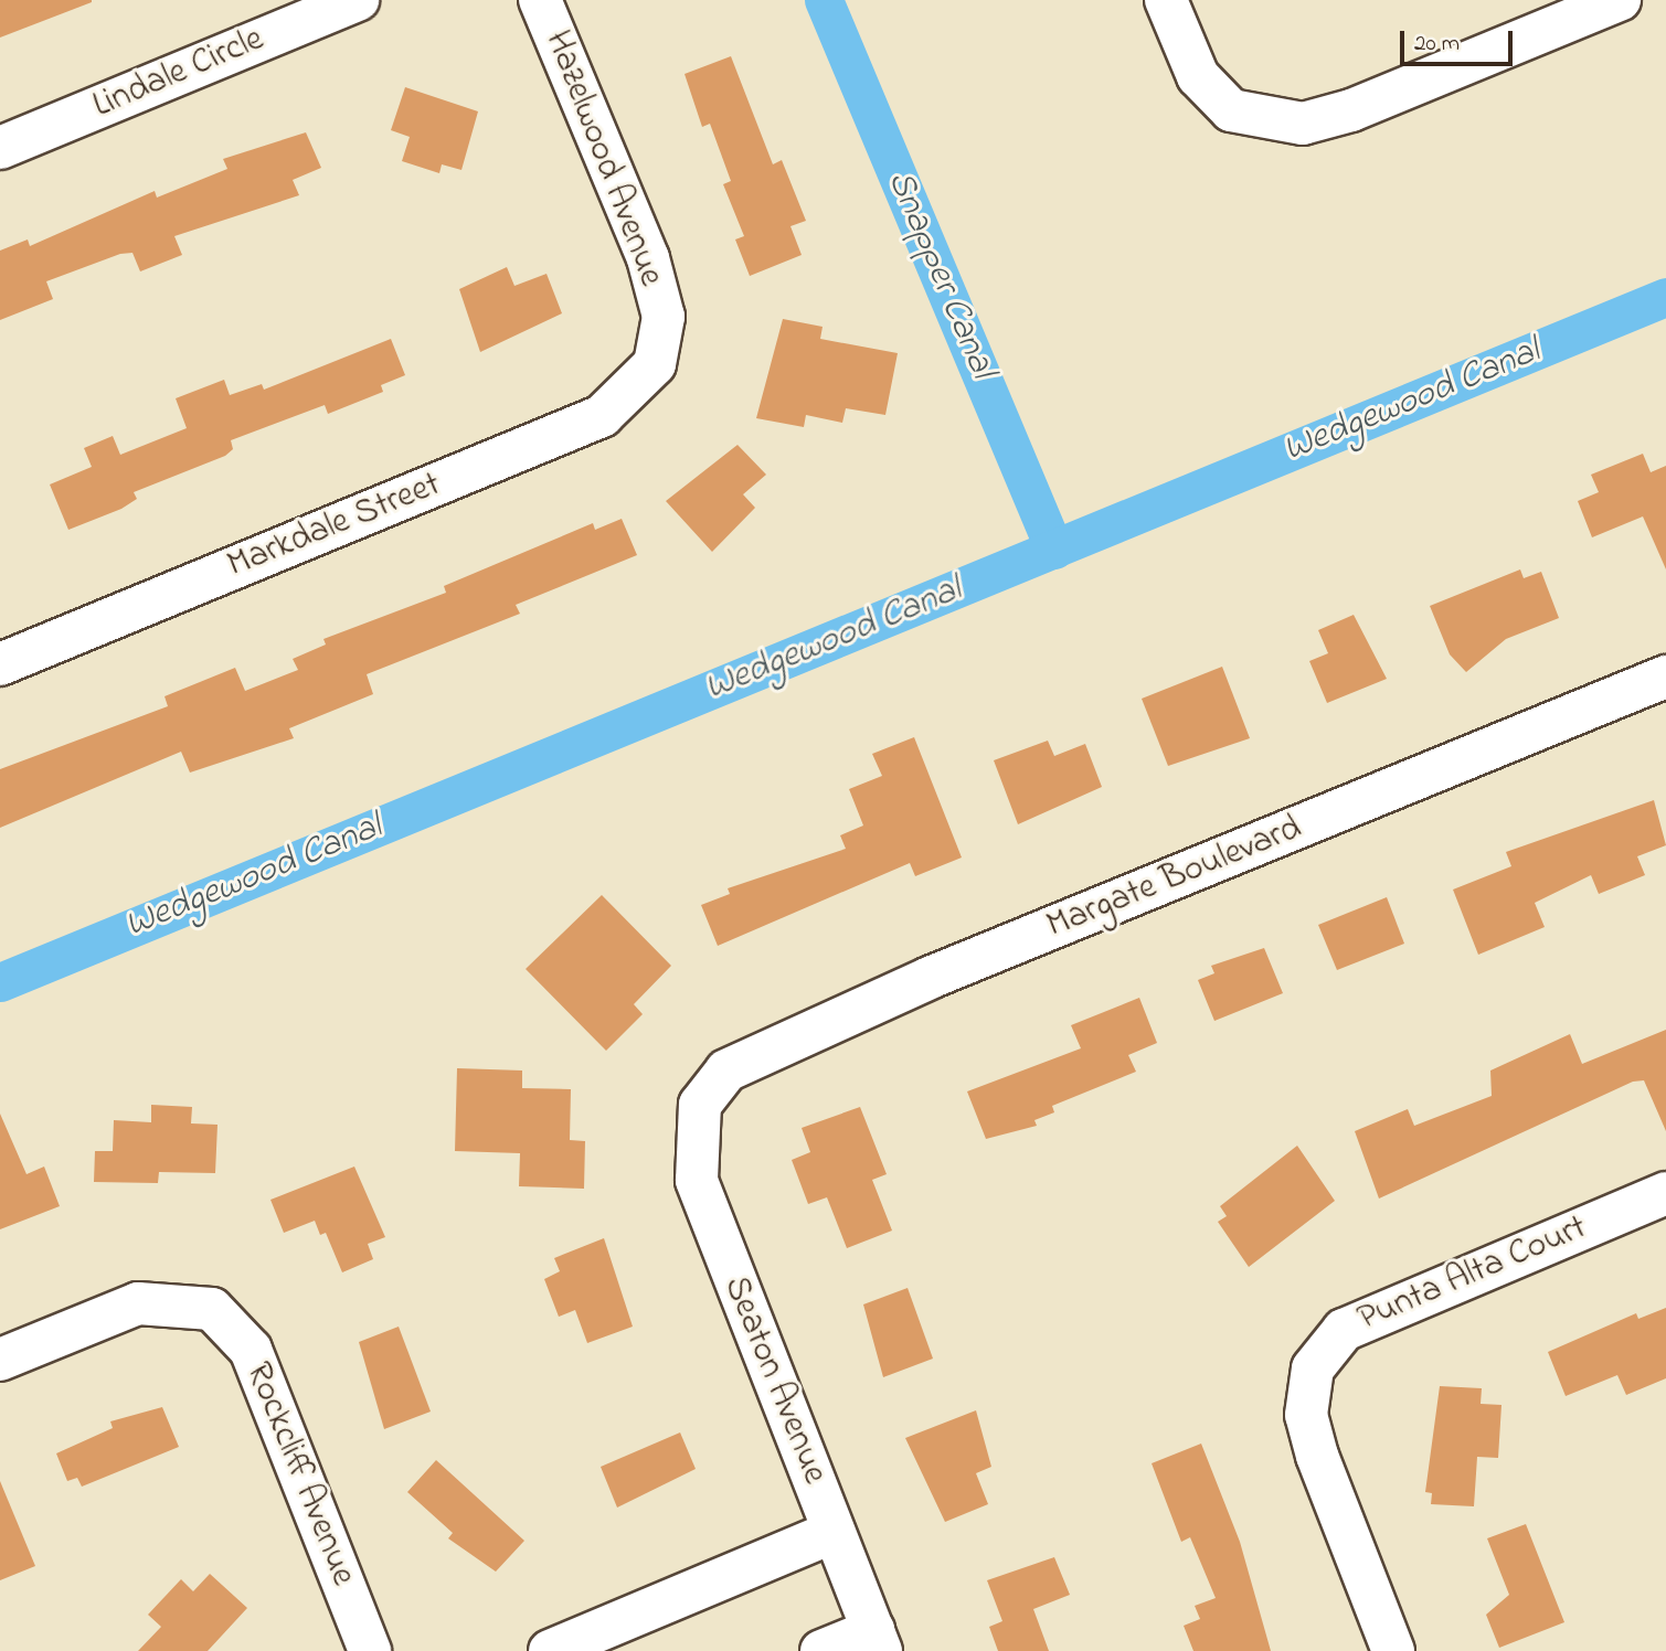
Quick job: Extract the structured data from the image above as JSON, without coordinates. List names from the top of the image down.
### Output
{
  "streets": {
    "street": [
      "Lindale Circle",
      "Hazelwood Avenue",
      "Markdale Street",
      "Margate Boulevard",
      "Punta Alta Court",
      "Seaton Avenue",
      "Rockcliff Avenue"
    ]
  },
  "crossings": [
    ["Hazelwood Avenue", "Markdale Street"],
    ["Margate Boulevard", "Seaton Avenue"]
  ],
  "water": ["Snapper Canal", "Wedgewood Canal"],
  "scale_bar": "20 m"
}
